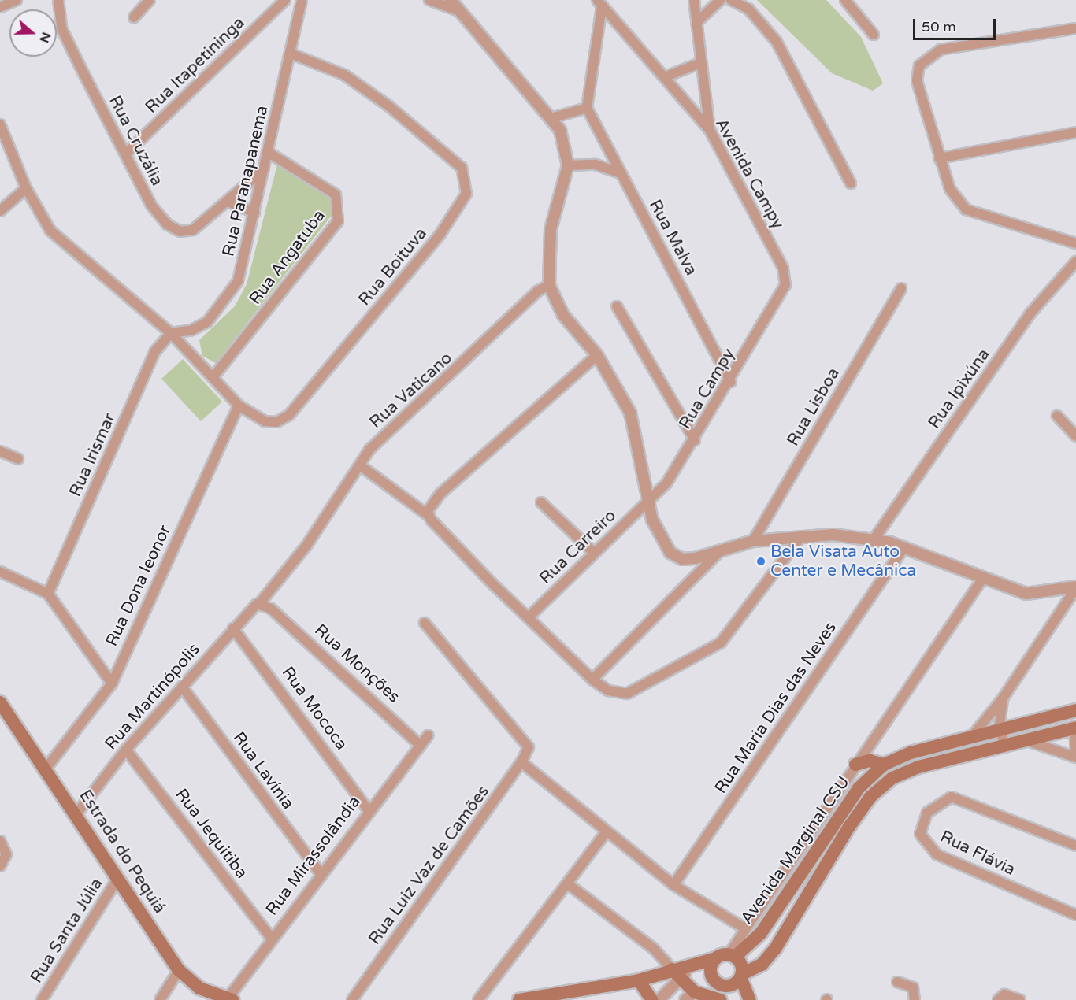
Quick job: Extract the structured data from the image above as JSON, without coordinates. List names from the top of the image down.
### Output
{
  "streets": {
    "main road": ["Avenida Marginal CSU", "Estrada do Pequiá"],
    "street": [
      "Rua Itapetininga",
      "Rua Cruzália",
      "Avenida Campy",
      "Rua Paranapanema",
      "Rua Malva",
      "Rua Angatuba",
      "Rua Boituva",
      "Rua Campy",
      "Rua Ipixúna",
      "Rua Vaticano",
      "Rua Lisboa",
      "Rua Irismar",
      "Rua Carreiro",
      "Rua Dona leonor",
      "Rua Monções",
      "Rua Martinópolis",
      "Rua Maria Dias das Neves",
      "Rua Mococa",
      "Rua Lavínia",
      "Rua Jequitiba",
      "Rua Flávia",
      "Rua Mirassolândia",
      "Rua Luiz Vaz de Camões",
      "Rua Santa Júlia"
    ]
  },
  "crossings": [
    ["Rua Itapetininga", "Rua Cruzália"],
    ["Rua Cruzália", "Rua Paranapanema"],
    ["Avenida Campy", "Rua Campy"],
    ["Rua Paranapanema", "Rua Angatuba"],
    ["Rua Paranapanema", "Rua Boituva"],
    ["Rua Paranapanema", "Rua Irismar"],
    ["Rua Malva", "Rua Campy"],
    ["Rua Angatuba", "Rua Boituva"],
    ["Rua Boituva", "Rua Irismar"],
    ["Rua Boituva", "Rua Dona leonor"],
    ["Rua Campy", "Rua Carreiro"],
    ["Rua Vaticano", "Rua Martinópolis"],
    ["Rua Dona leonor", "Estrada do Pequiá"],
    ["Rua Monções", "Rua Martinópolis"],
    ["Rua Monções", "Rua Mirassolândia"],
    ["Rua Martinópolis", "Rua Mococa"],
    ["Rua Martinópolis", "Rua Lavínia"],
    ["Rua Martinópolis", "Rua Jequitiba"],
    ["Rua Martinópolis", "Estrada do Pequiá"],
    ["Rua Mococa", "Rua Mirassolândia"],
    ["Rua Lavínia", "Rua Mirassolândia"],
    ["Rua Jequitiba", "Rua Mirassolândia"],
    ["Estrada do Pequiá", "Rua Mirassolândia"],
    ["Estrada do Pequiá", "Rua Santa Júlia"]
  ],
  "places": ["Bela Visata Auto Center e Mecânica"],
  "scale_bar": "50 m",
  "north": "right"
}
